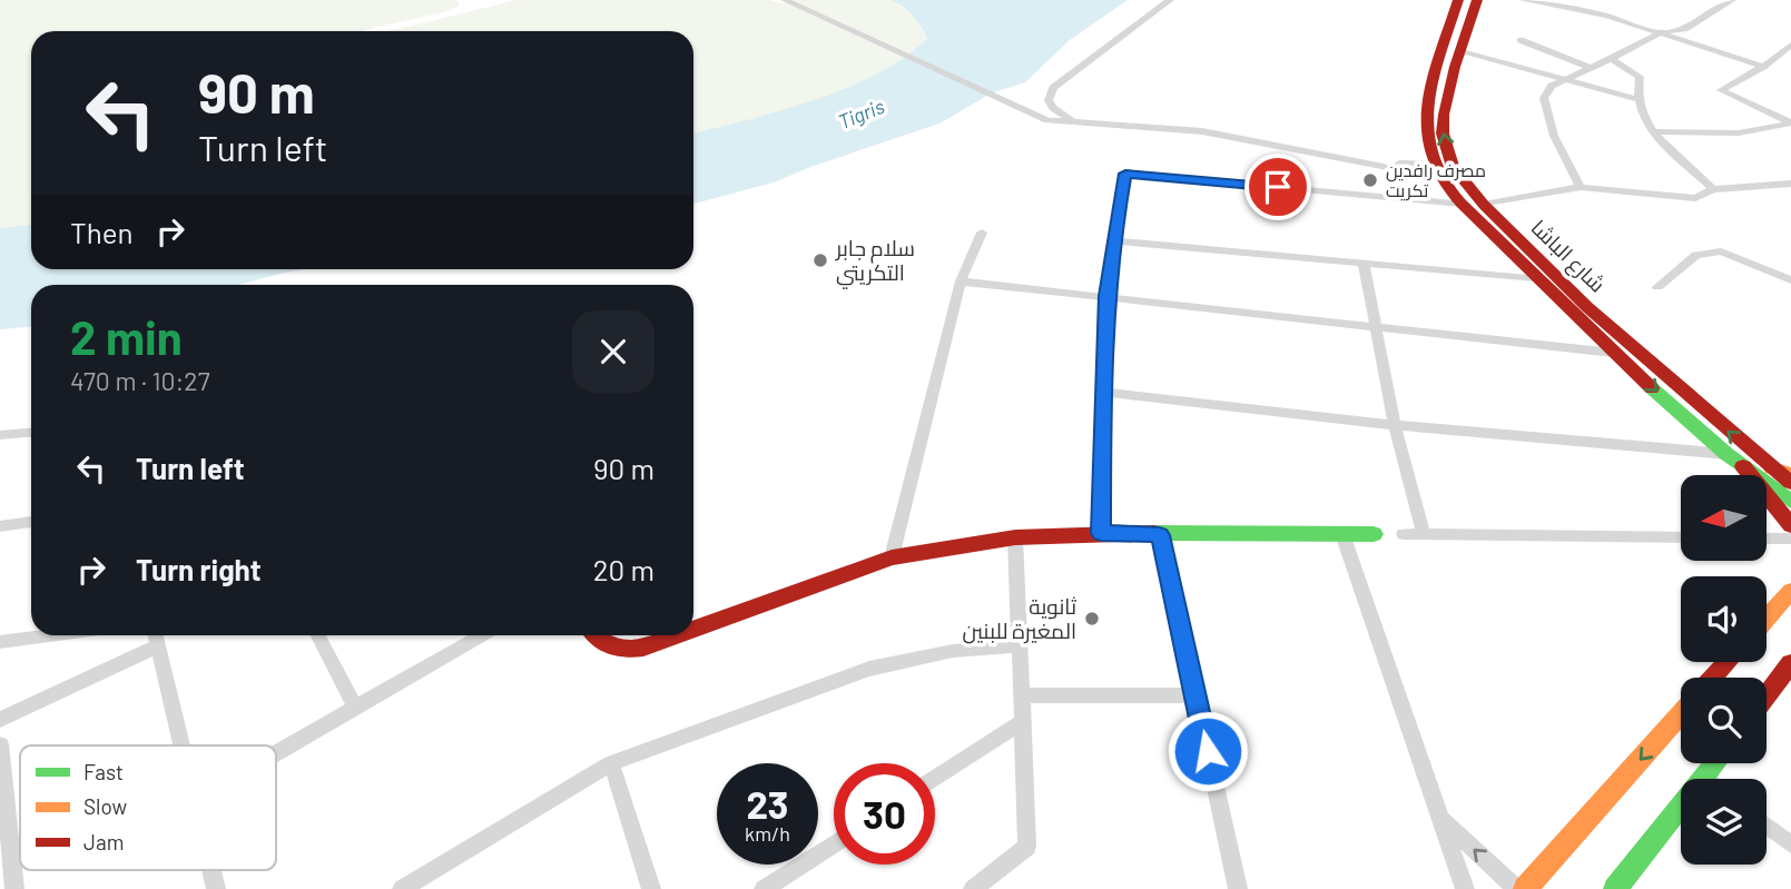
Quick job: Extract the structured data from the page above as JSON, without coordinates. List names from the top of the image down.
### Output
{
  "streets": {
    "main road": ["شارع الباشا"]
  },
  "water": ["Tigris"],
  "places": ["مصرف رافدين تكريت", "سلام جابر التكريتي", "ثانوية المغيرة للبنين"],
  "legend": ["Fast", "Slow", "Jam"],
  "north": "left",
  "page": {
    "turn": ["90 m", "Turn left"],
    "then": "Then",
    "heading": ["2 min", "470 m · 10:27"],
    "list": [
      {
        "name": "Turn left",
        "value": "90 m"
      },
      {
        "name": "Turn right",
        "value": "20 m"
      }
    ],
    "speed": "23 km/h",
    "limit": "30"
  }
}
